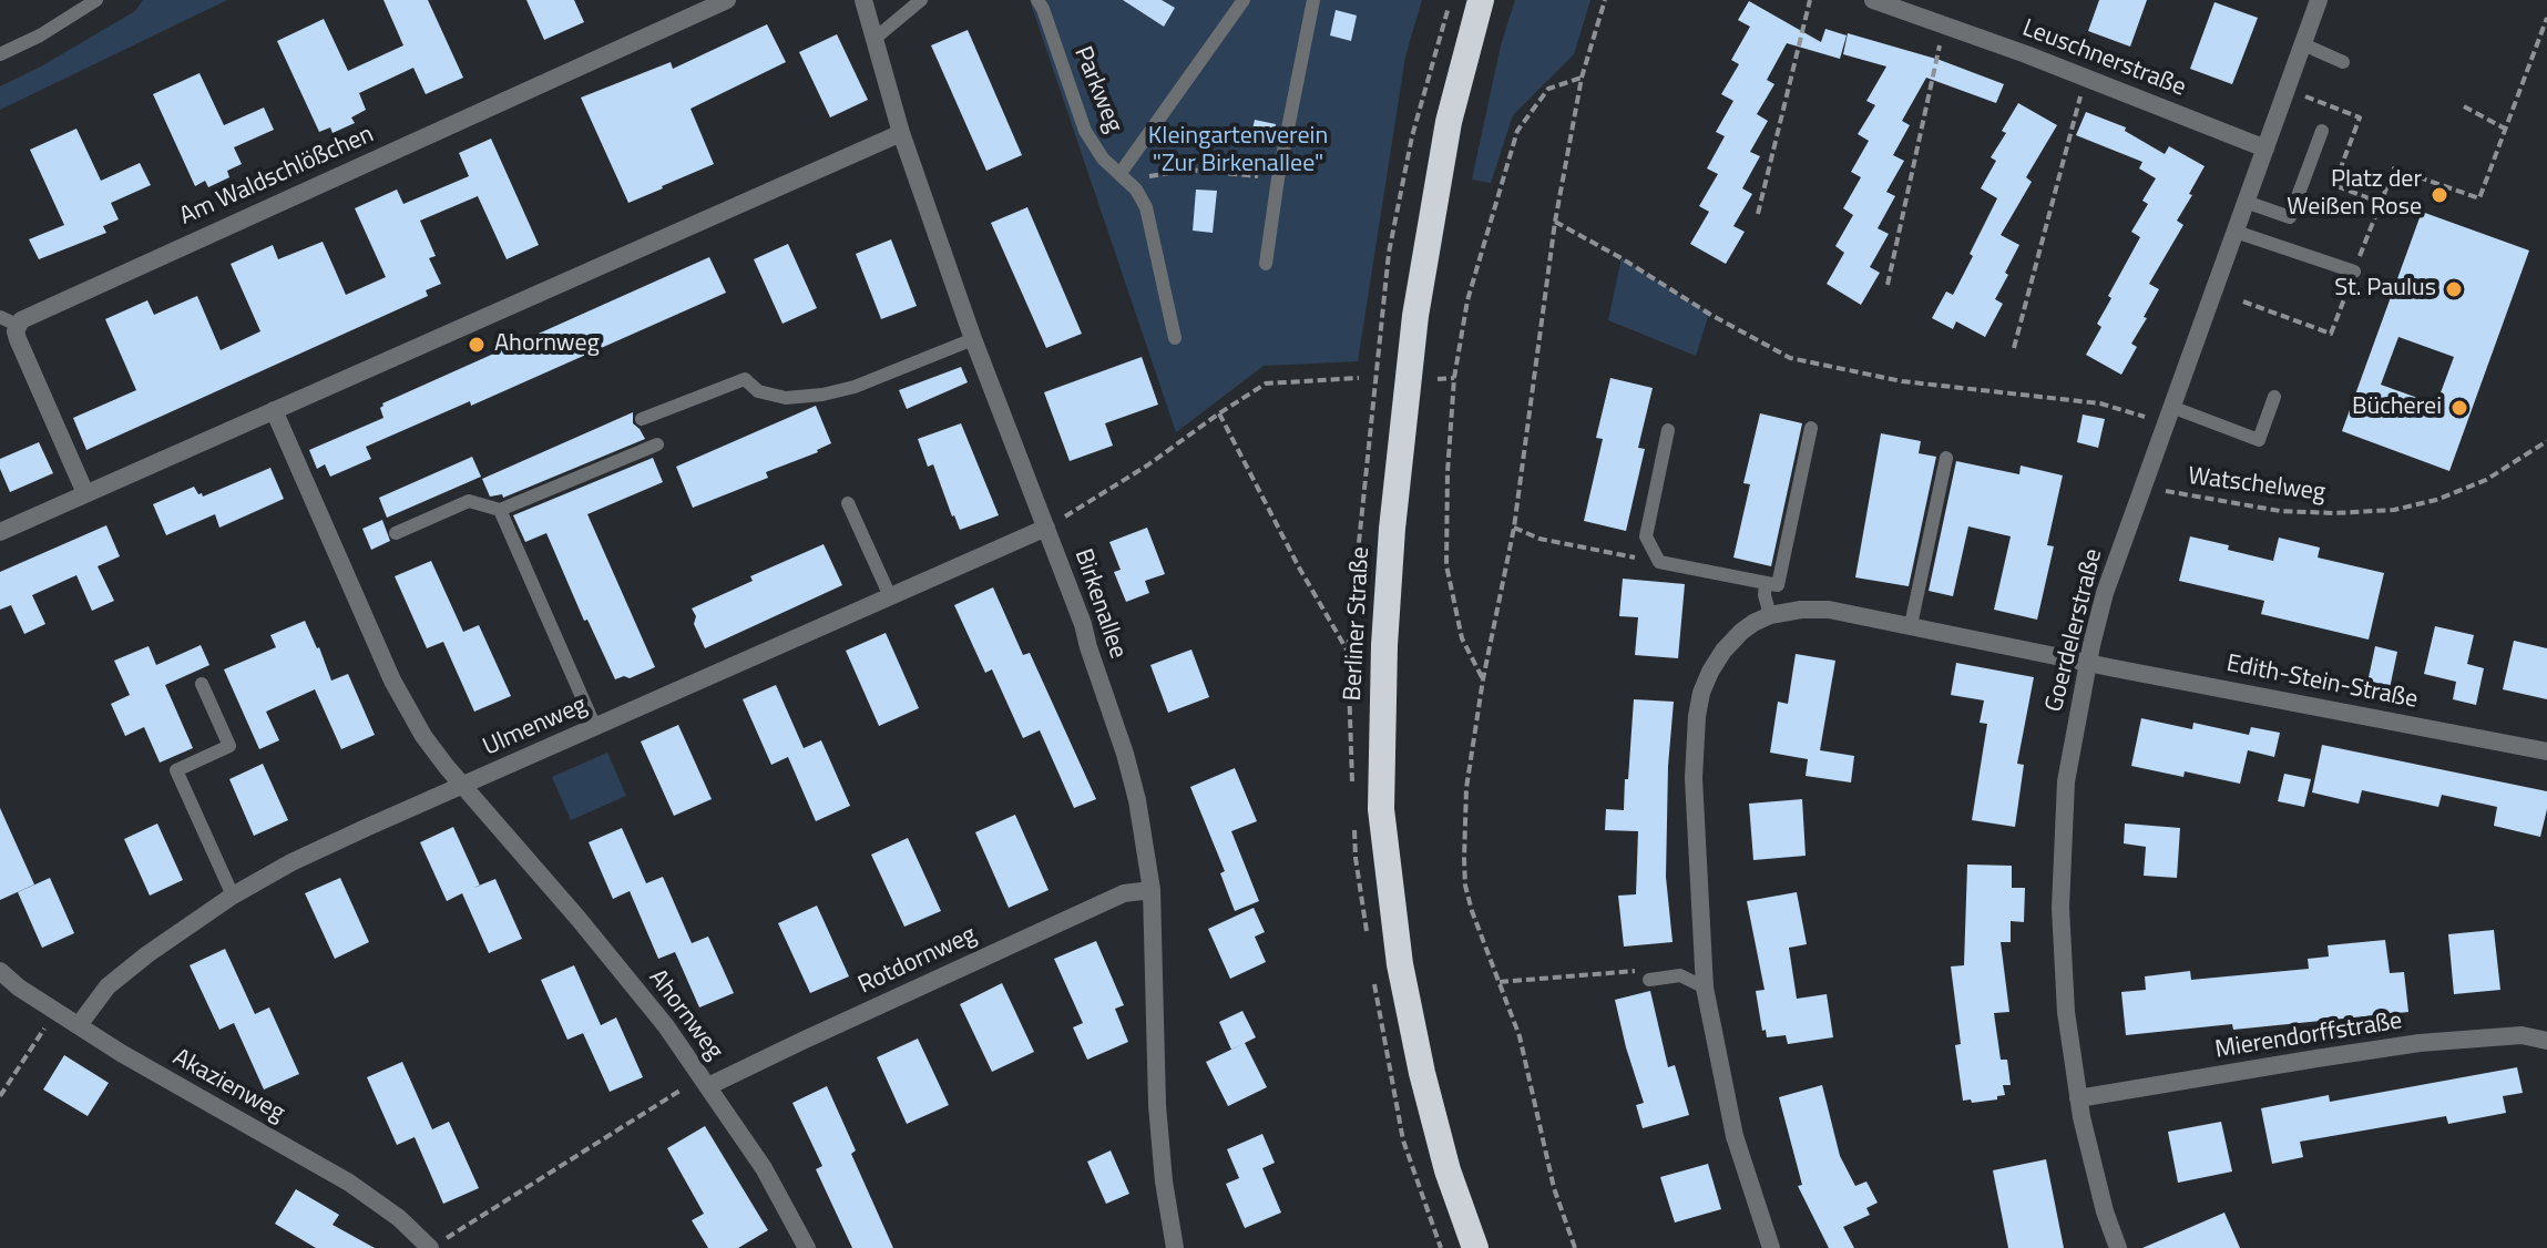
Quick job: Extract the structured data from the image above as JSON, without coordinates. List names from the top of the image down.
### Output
{
  "streets": {
    "highway": ["Berliner Straße"],
    "street": [
      "Leuschnerstraße",
      "Am Waldschlößchen",
      "Birkenallee",
      "Goerdelerstraße",
      "Edith-Stein-Straße",
      "Ulmenweg",
      "Rotdornweg",
      "Ahornweg",
      "Mierendorffstraße",
      "Akazienweg"
    ],
    "lane": ["Parkweg"],
    "path": ["Watschelweg"]
  },
  "crossings": [
    ["Leuschnerstraße", "Goerdelerstraße"],
    ["Birkenallee", "Ulmenweg"],
    ["Birkenallee", "Rotdornweg"],
    ["Goerdelerstraße", "Edith-Stein-Straße"],
    ["Goerdelerstraße", "Mierendorffstraße"],
    ["Ulmenweg", "Ahornweg"],
    ["Ulmenweg", "Akazienweg"],
    ["Rotdornweg", "Ahornweg"]
  ],
  "parks": ["Kleingartenverein \"Zur Birkenallee\""],
  "places": [
    "Platz der Weißen Rose",
    "St. Paulus",
    "Ahornweg",
    "Bücherei"
  ]
}
